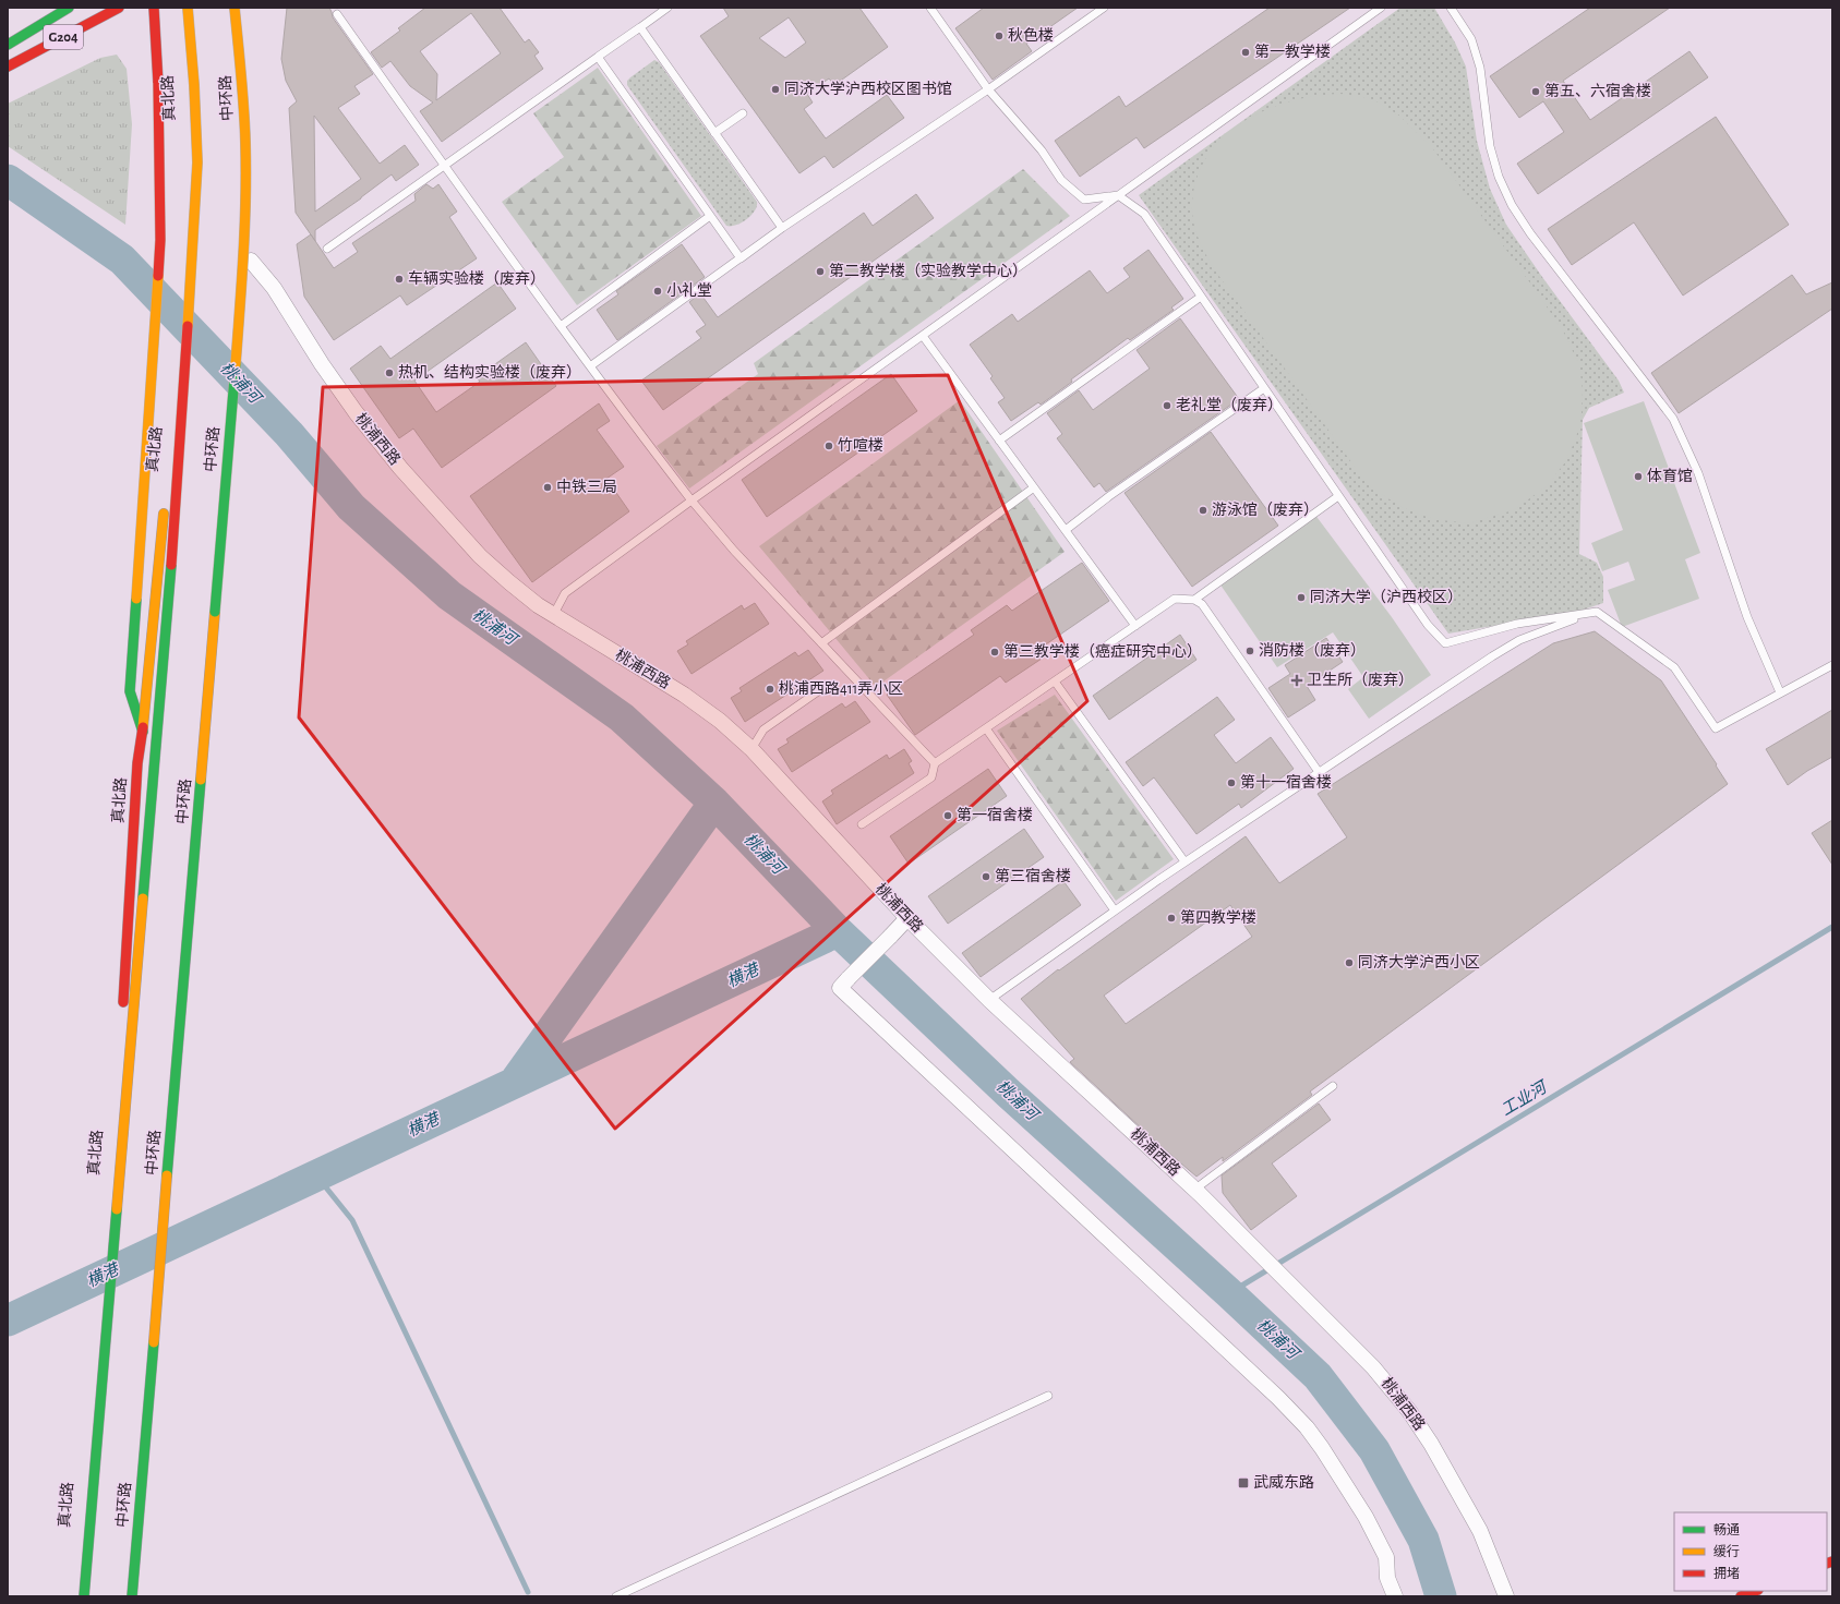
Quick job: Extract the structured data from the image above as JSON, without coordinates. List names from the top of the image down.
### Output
{
  "streets": {
    "main road": ["G204", "真北路", "中环路"],
    "street": ["桃浦西路"]
  },
  "water": ["桃浦河", "横港", "工业河"],
  "places": {
    "other": [
      "秋色楼",
      "第一教学楼",
      "同济大学沪西校区图书馆",
      "第五、六宿舍楼",
      "第二教学楼（实验教学中心）",
      "车辆实验楼（废弃）",
      "小礼堂",
      "热机、结构实验楼（废弃）",
      "老礼堂（废弃）",
      "竹喧楼",
      "体育馆",
      "中铁三局",
      "游泳馆（废弃）",
      "同济大学（沪西校区）",
      "消防楼（废弃）",
      "第三教学楼（癌症研究中心）",
      "桃浦西路411弄小区",
      "第十一宿舍楼",
      "第一宿舍楼",
      "第三宿舍楼",
      "第四教学楼",
      "同济大学沪西小区"
    ],
    "health": ["卫生所（废弃）"],
    "transit": ["武威东路"]
  },
  "legend": ["畅通", "缓行", "拥堵"]
}
